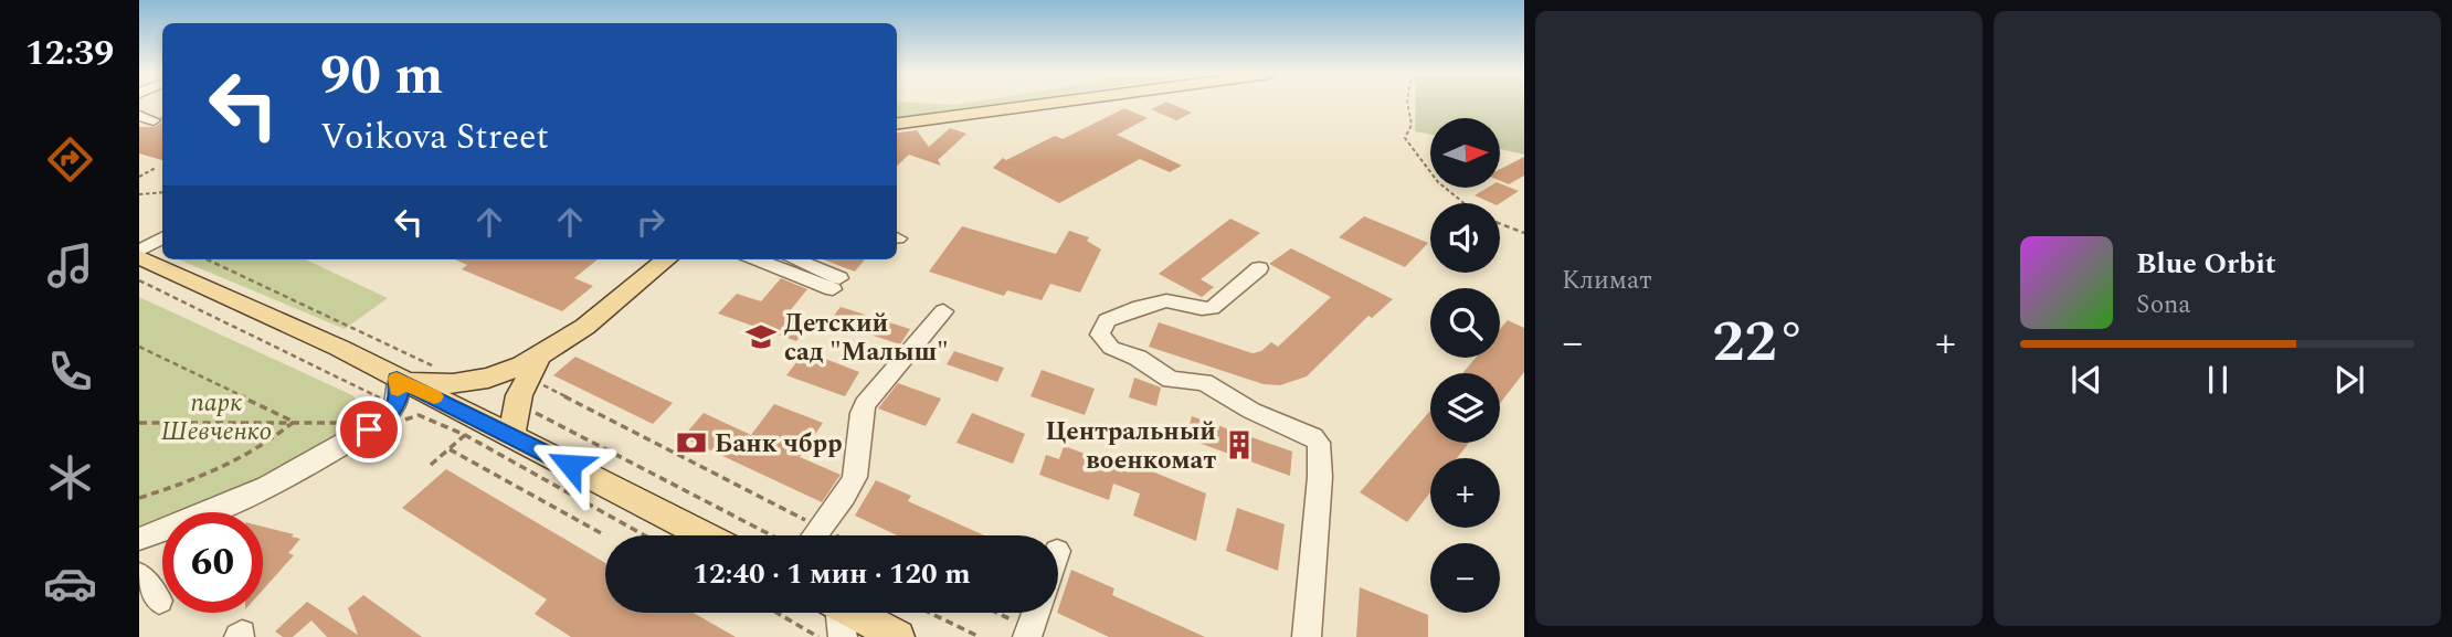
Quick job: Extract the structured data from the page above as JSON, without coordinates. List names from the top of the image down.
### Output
{
  "parks": ["парк Шевченко"],
  "places": {
    "school or university": ["Детский сад \"Малыш\""],
    "bank": ["Банк чбрр"],
    "building": ["Центральный военкомат"]
  },
  "north": "right",
  "page": {
    "tabs": "12:39",
    "tile": "Климат",
    "turn": ["90 m", "Voikova Street"],
    "map_buttons": ["+", "−"],
    "song": ["Blue Orbit", "Sona"],
    "heat": ["−", "22°", "+"],
    "limit": "60",
    "trip": "12:40 · 1 мин · 120 m"
  }
}
